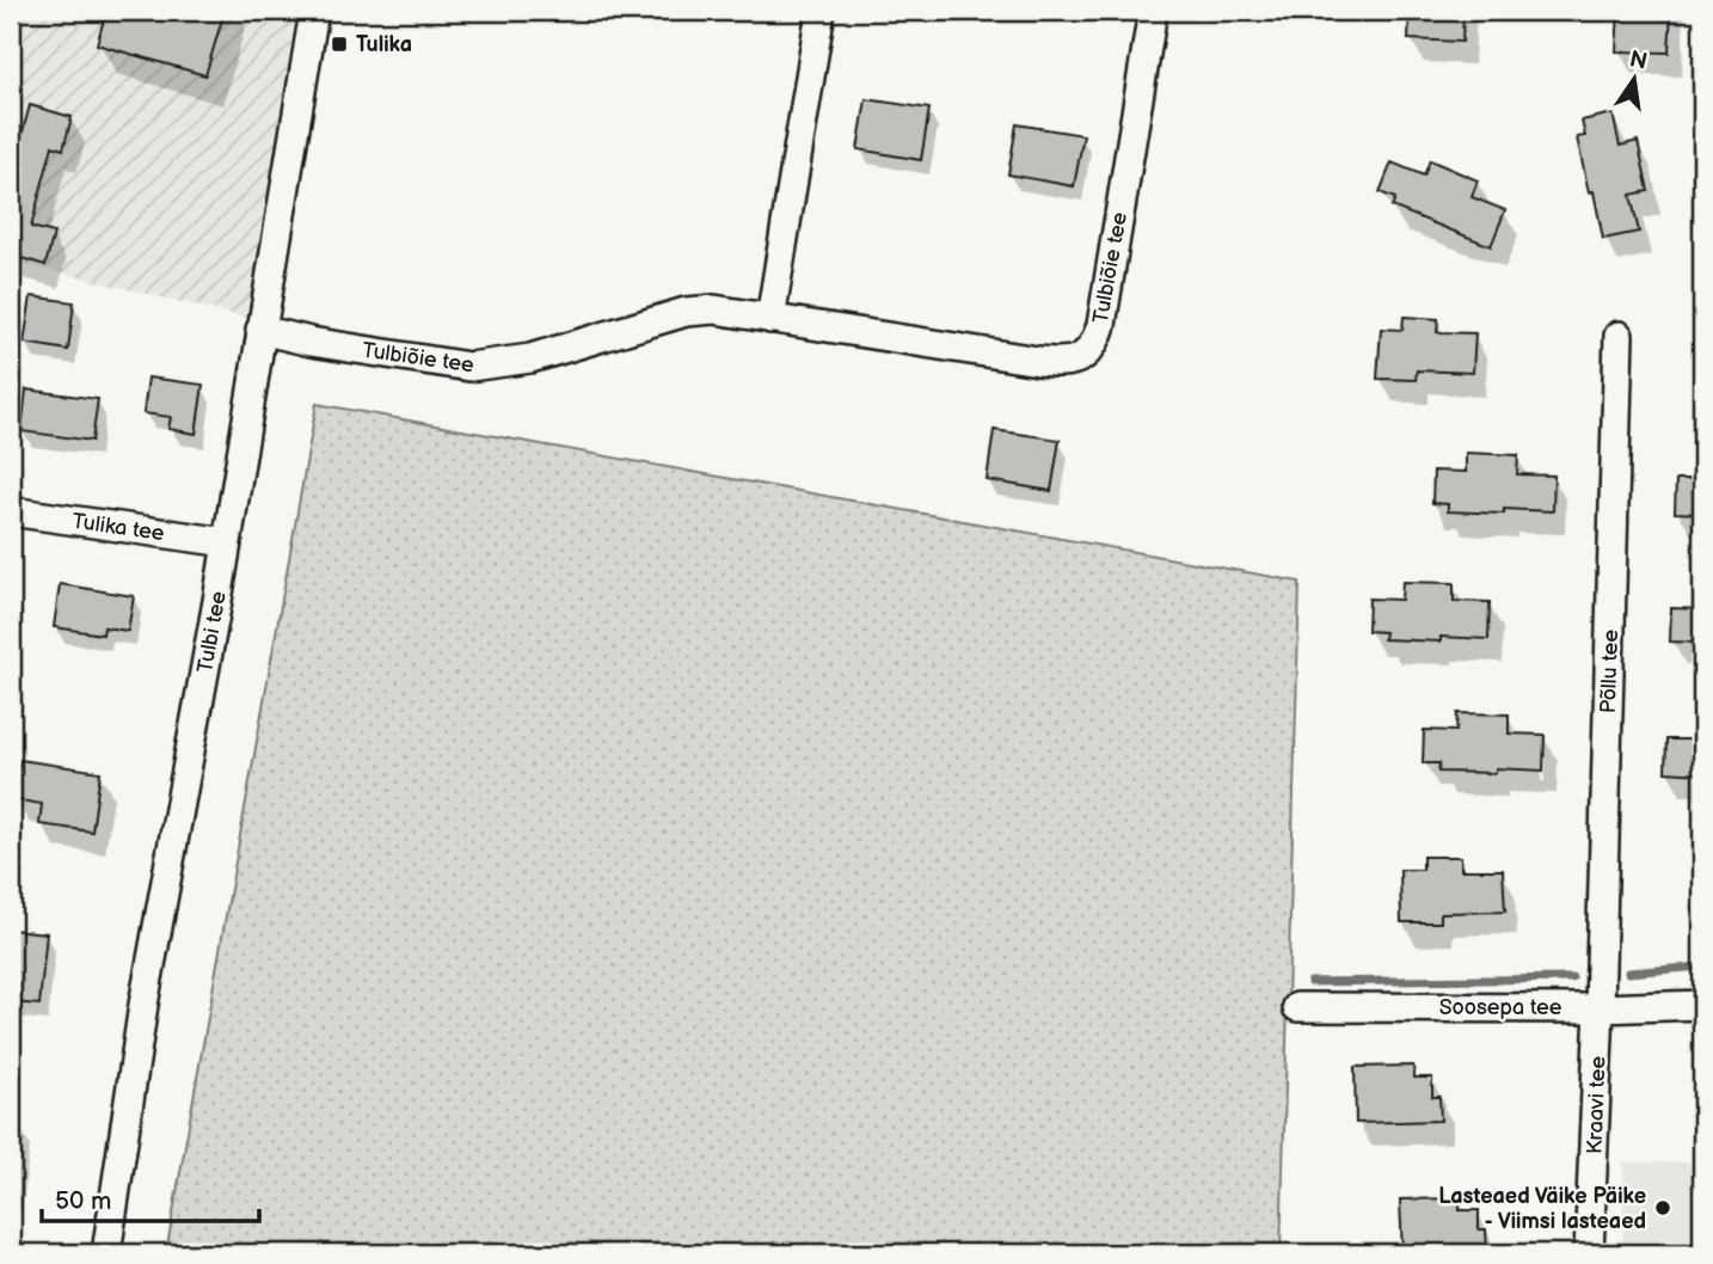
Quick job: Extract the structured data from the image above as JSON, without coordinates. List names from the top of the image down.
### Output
{
  "streets": {
    "street": [
      "Tulbiõie tee",
      "Tulika tee",
      "Tulbi tee",
      "Põllu tee",
      "Soosepa tee",
      "Kraavi tee"
    ]
  },
  "crossings": [
    ["Tulbiõie tee", "Tulbi tee"],
    ["Tulika tee", "Tulbi tee"],
    ["Põllu tee", "Soosepa tee"],
    ["Põllu tee", "Kraavi tee"],
    ["Soosepa tee", "Kraavi tee"]
  ],
  "places": {
    "transit": ["Tulika"],
    "other": ["Lasteaed Väike Päike - Viimsi lasteaed"]
  },
  "scale_bar": "50 m",
  "north": "top"
}
